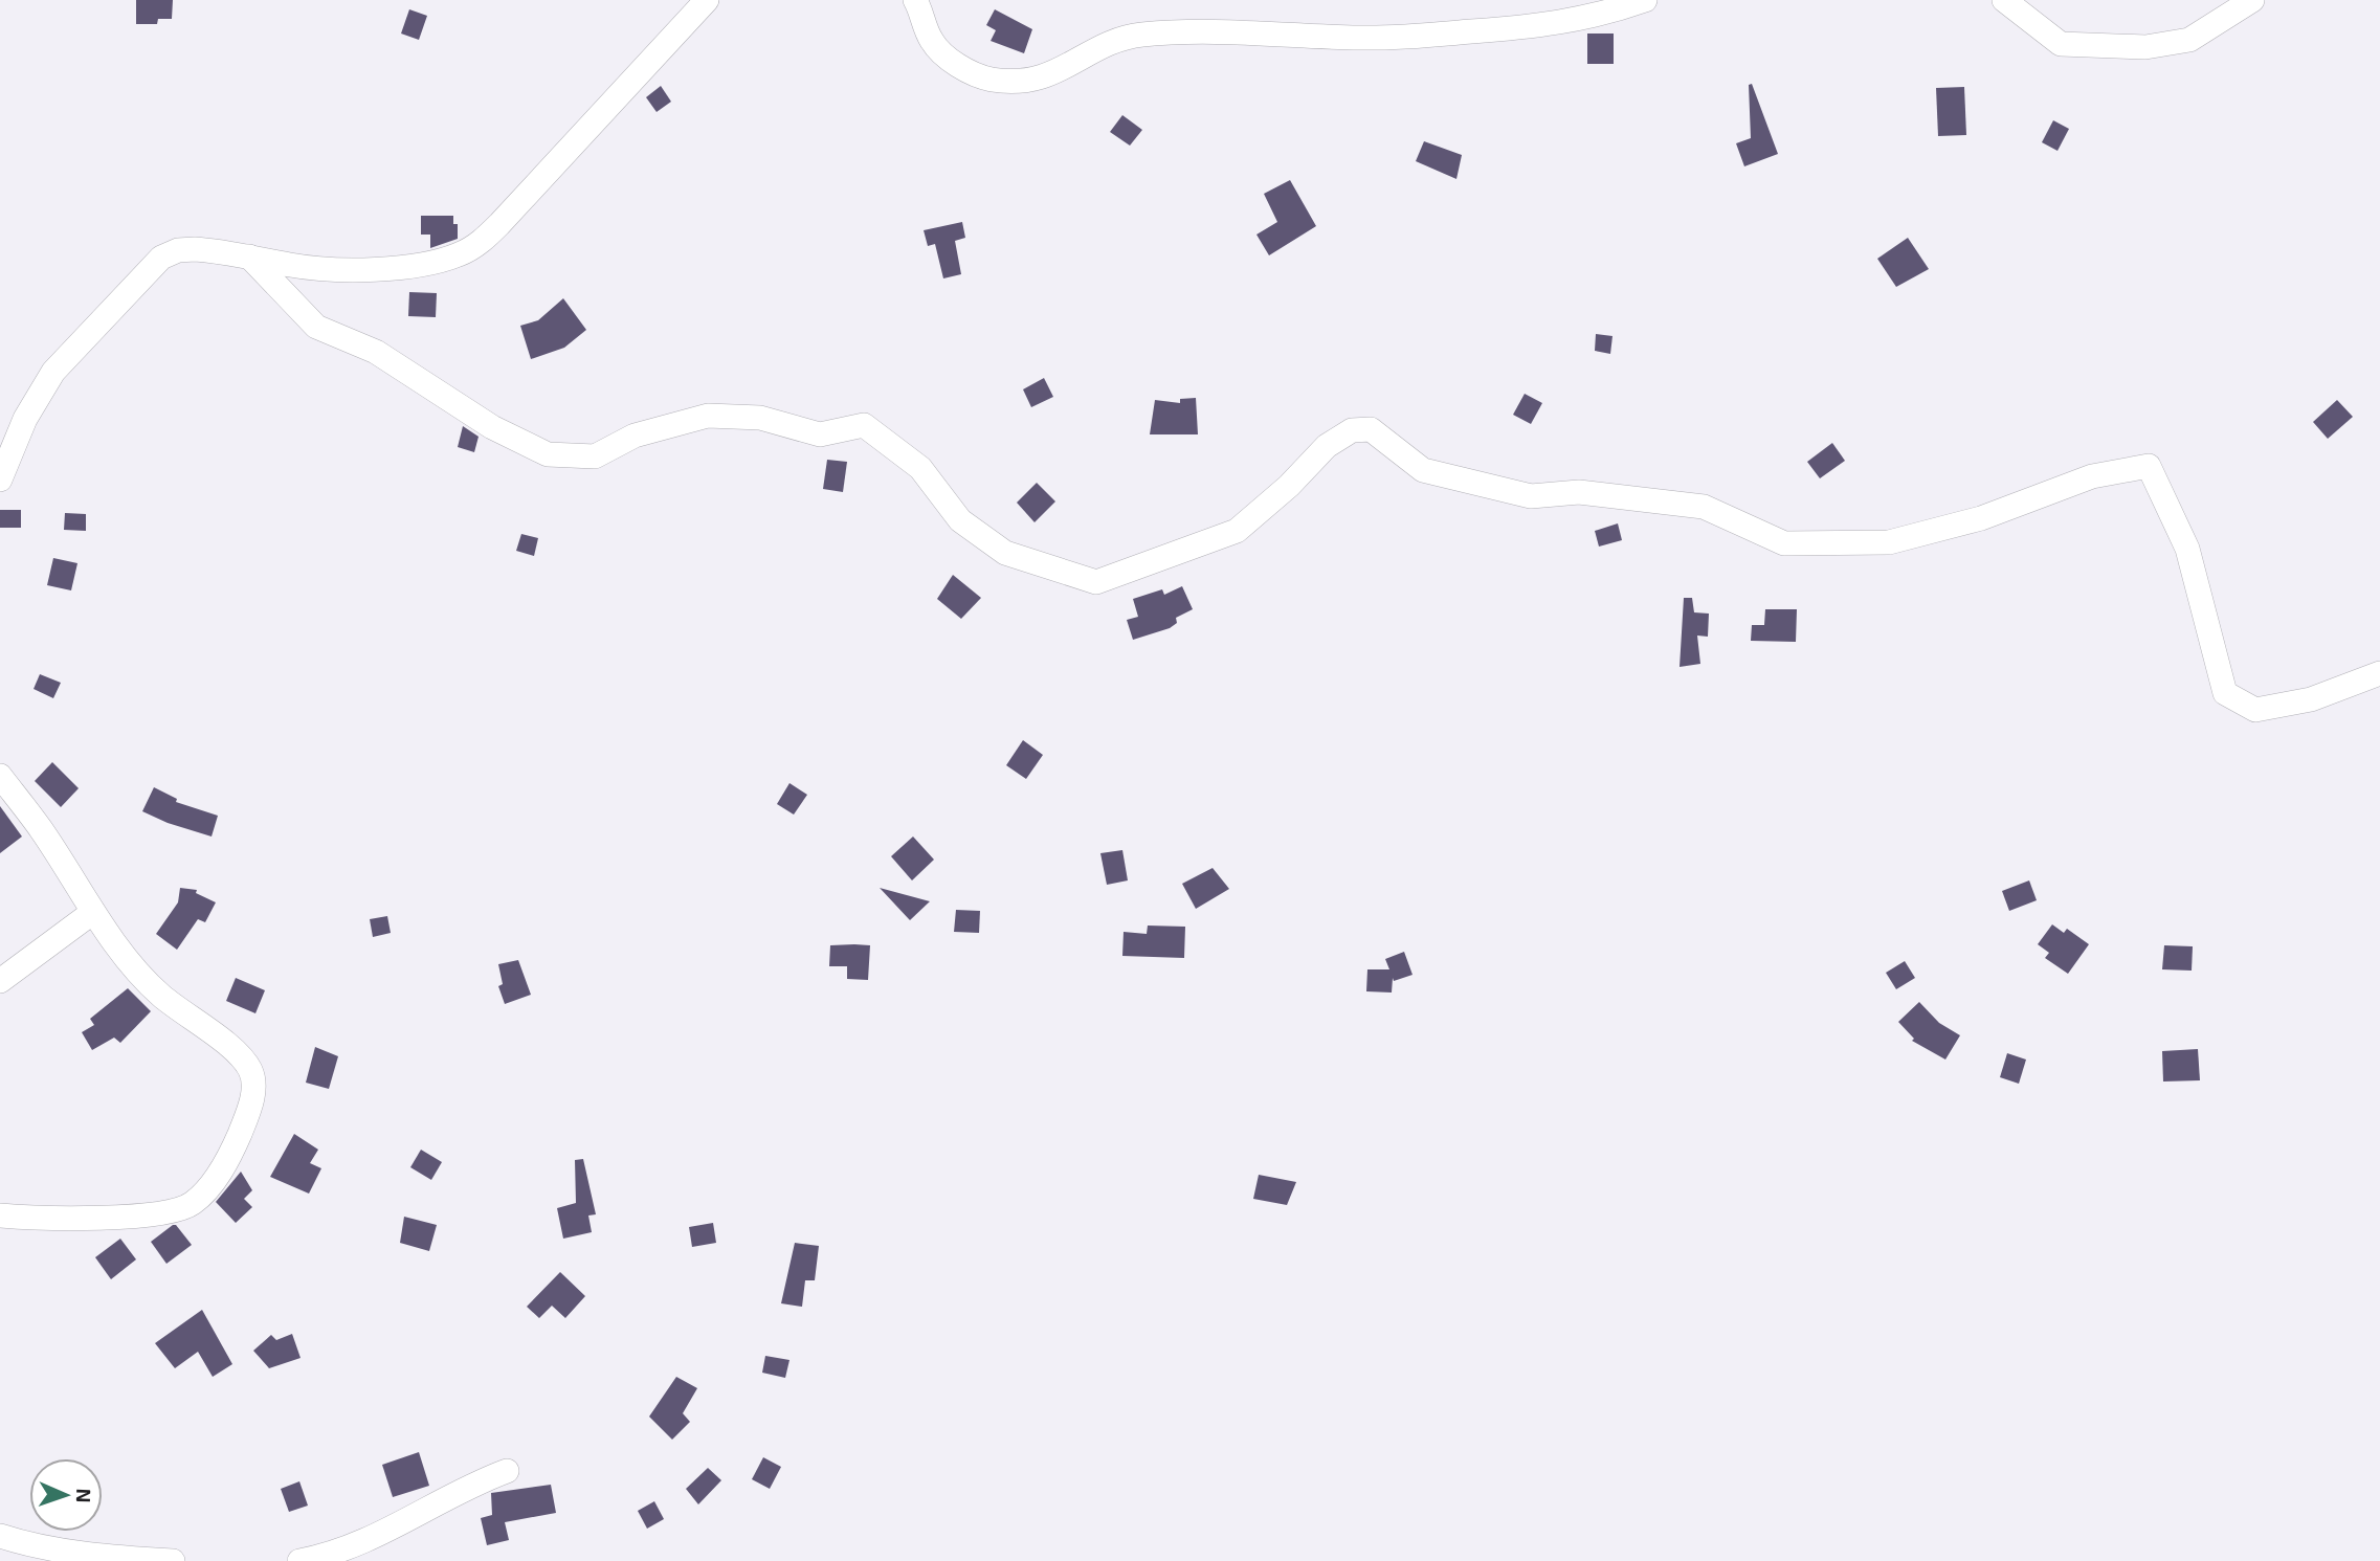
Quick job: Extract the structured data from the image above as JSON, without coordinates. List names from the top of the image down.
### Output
{
  "north": "right"
}
